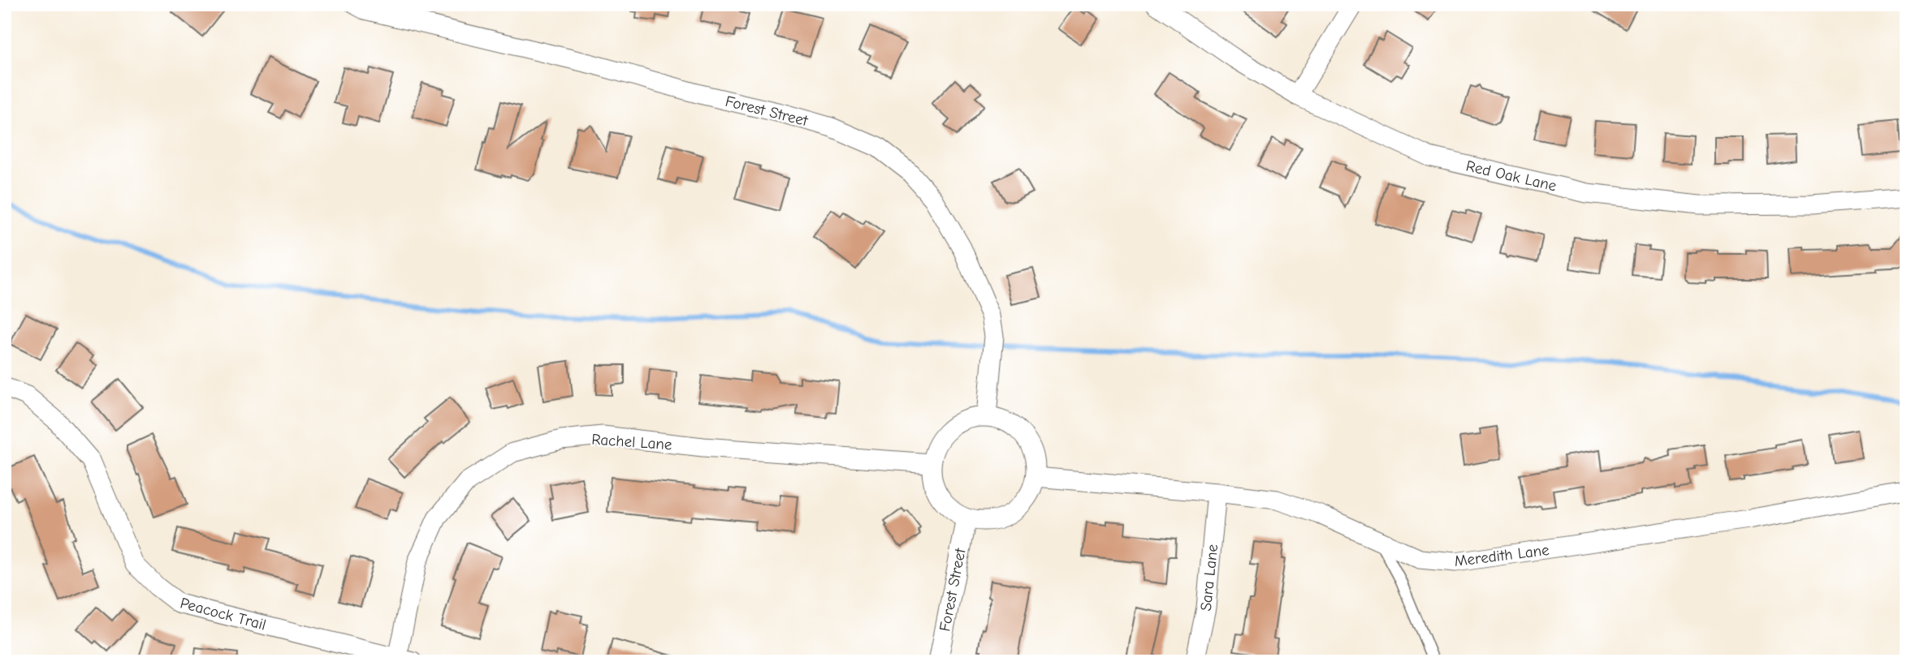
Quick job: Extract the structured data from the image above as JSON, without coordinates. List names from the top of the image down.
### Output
{
  "streets": {
    "street": [
      "Forest Street",
      "Red Oak Lane",
      "Rachel Lane",
      "Meredith Lane",
      "Sara Lane",
      "Peacock Trail"
    ]
  },
  "crossings": [
    ["Forest Street", "Rachel Lane"],
    ["Forest Street", "Meredith Lane"],
    ["Rachel Lane", "Meredith Lane"],
    ["Rachel Lane", "Peacock Trail"],
    ["Meredith Lane", "Sara Lane"]
  ]
}
